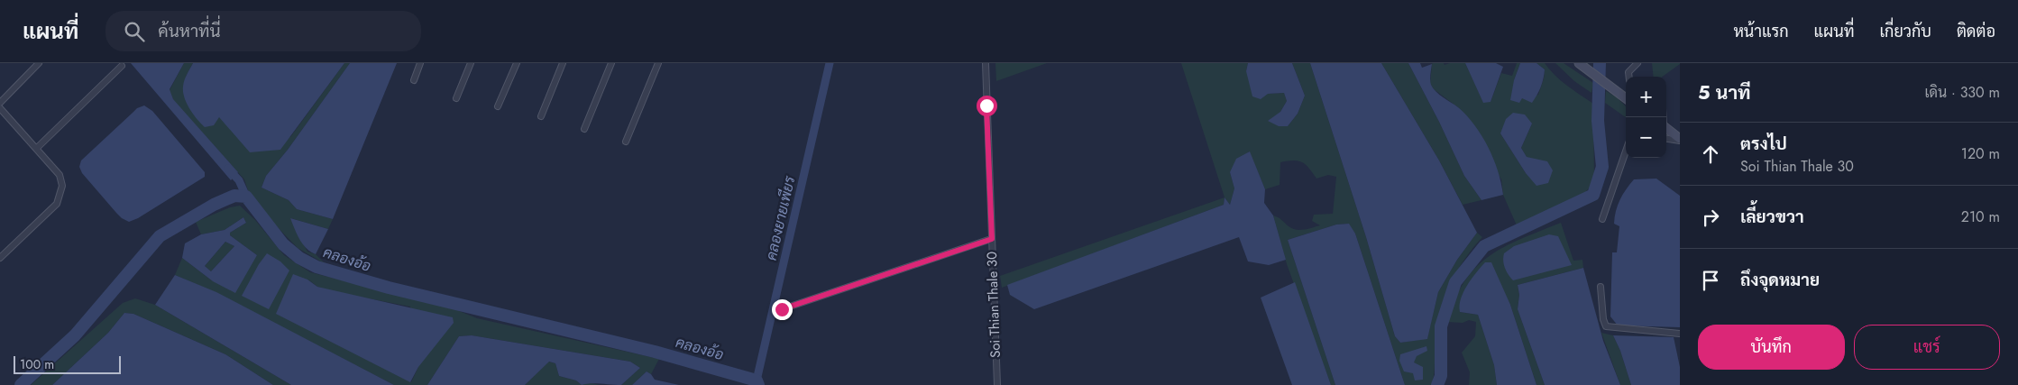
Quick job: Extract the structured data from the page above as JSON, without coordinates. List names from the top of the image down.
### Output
{
  "streets": {
    "street": ["Soi Thian Thale 30"]
  },
  "water": ["คลองยายเพียร", "คลองอ้อ"],
  "scale_bar": "100 m",
  "page": {
    "header": "แผนที่",
    "search": "ค้นหาที่นี่",
    "nav": [
      "หน้าแรก",
      "แผนที่",
      "เกี่ยวกับ",
      "ติดต่อ"
    ],
    "heading": ["5 นาที", "เดิน · 330 m"],
    "map_buttons": ["+", "−"],
    "list": [
      ["ตรงไป", "Soi Thian Thale 30", "120 m"],
      ["เลี้ยวขวา", "210 m"],
      "ถึงจุดหมาย"
    ],
    "buttons": ["บันทึก", "แชร์"],
    "scale": "100 m"
  }
}
